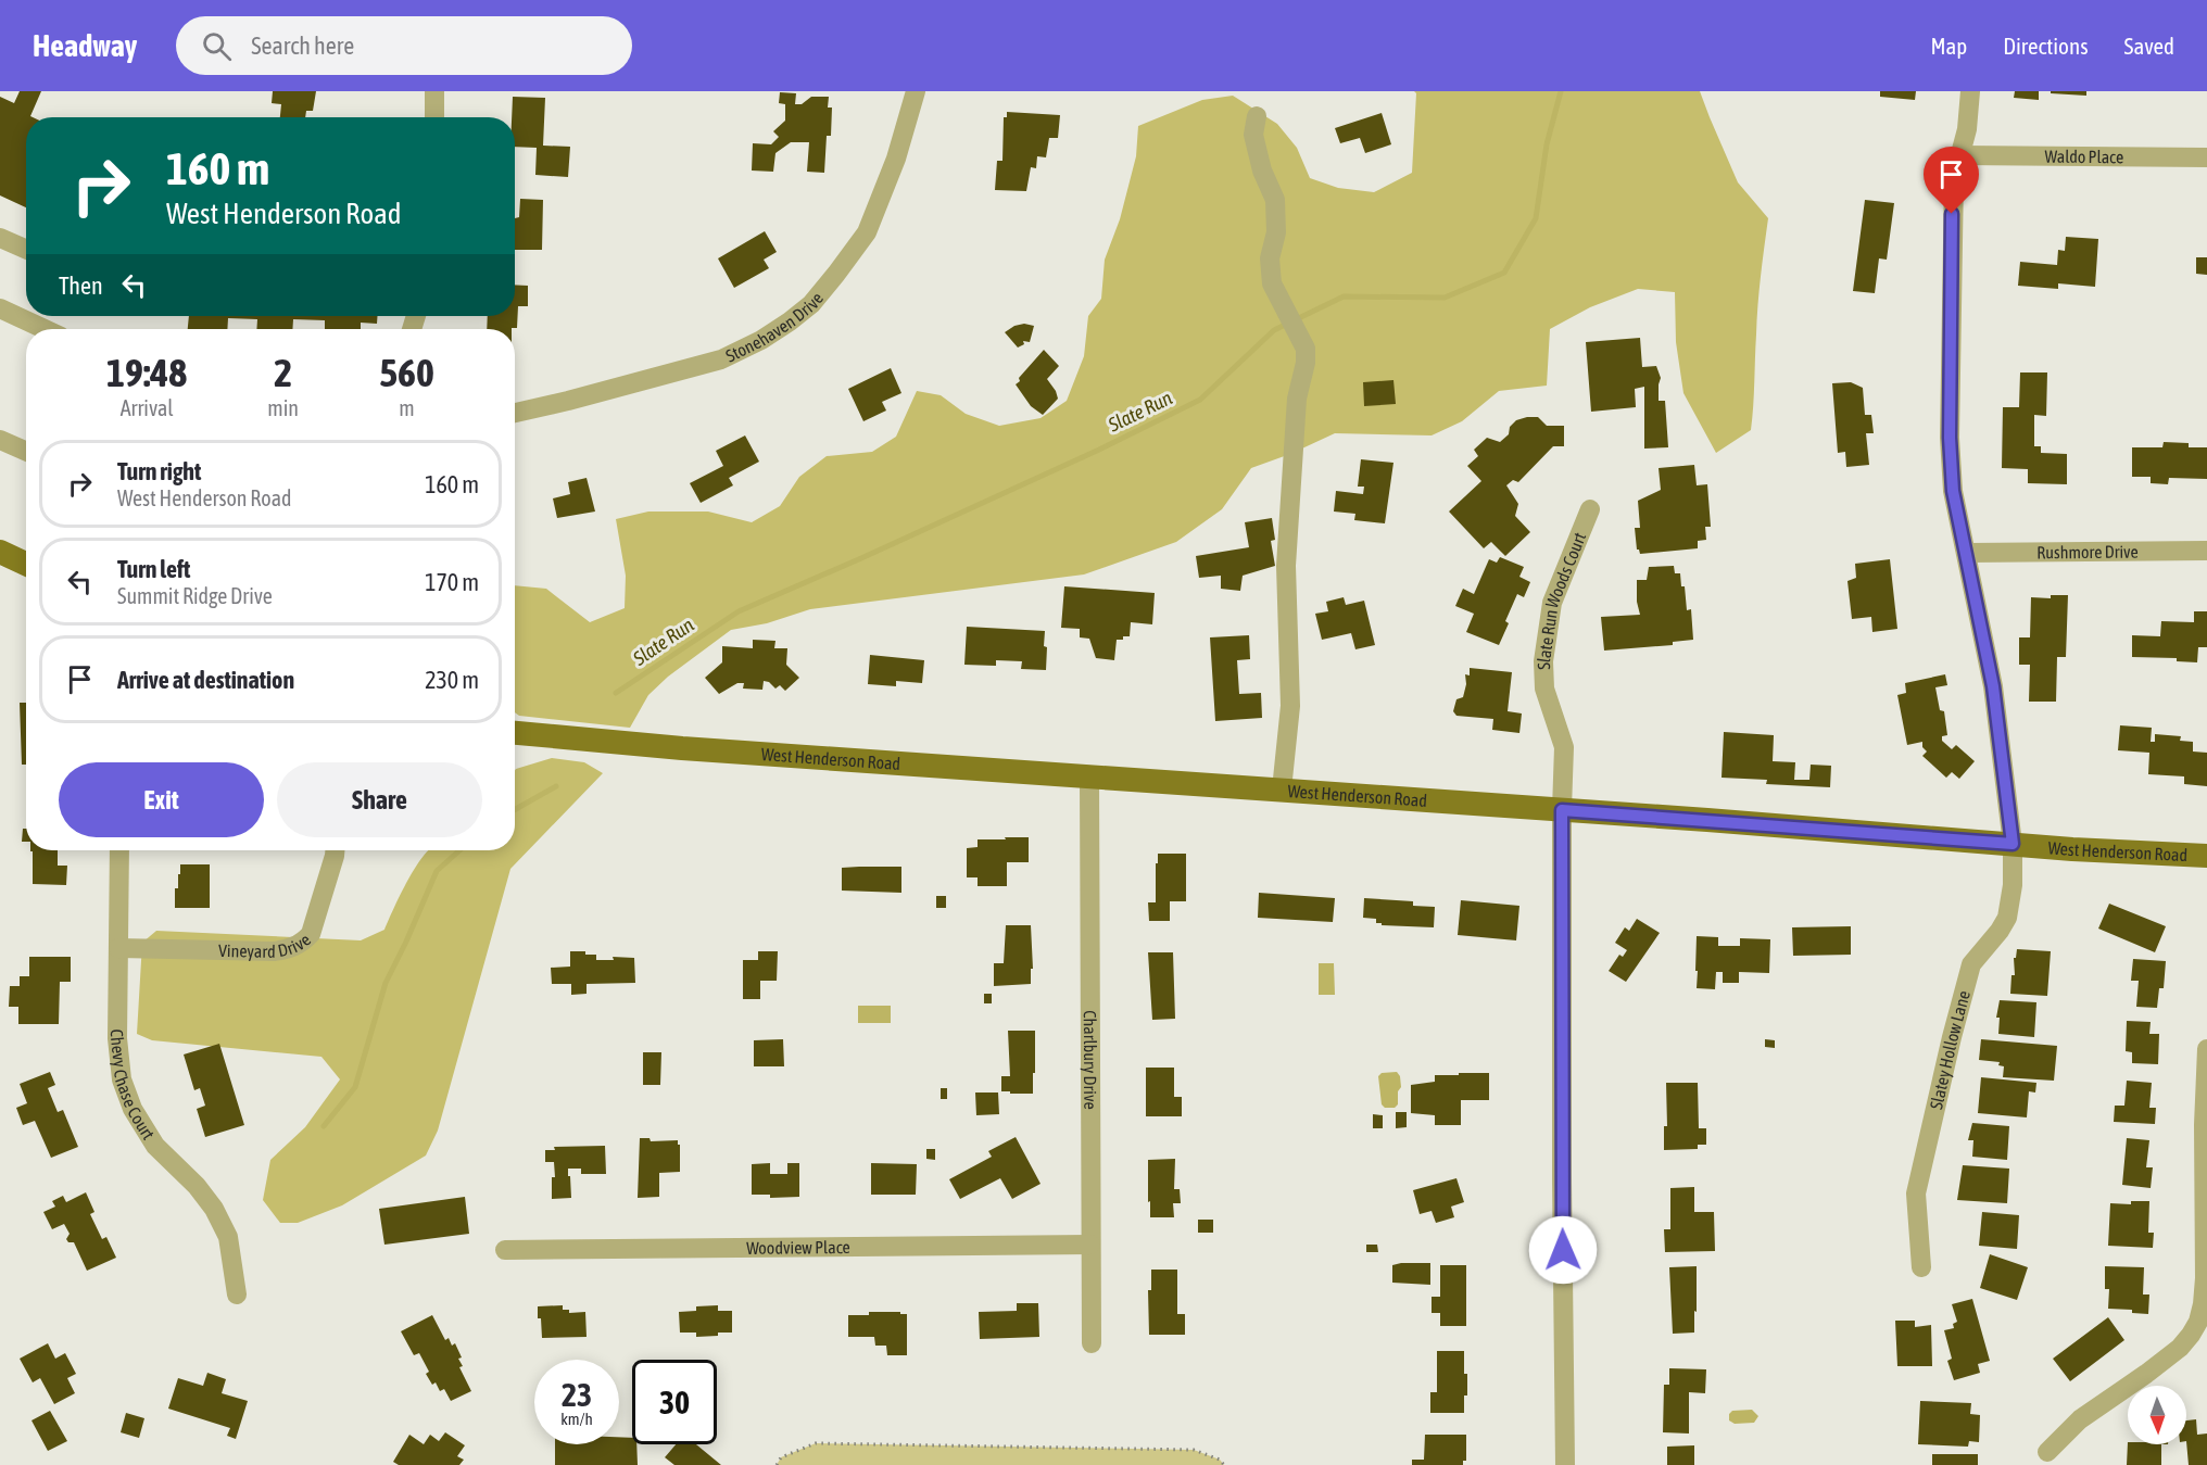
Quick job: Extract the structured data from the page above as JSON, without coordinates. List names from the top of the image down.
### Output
{
  "streets": {
    "main road": ["West Henderson Road"],
    "street": [
      "Waldo Place",
      "Stonehaven Drive",
      "Rushmore Drive",
      "Slate Run Woods Court",
      "Vineyard Drive",
      "Slatey Hollow Lane",
      "Charlbury Drive",
      "Chevy Chase Court",
      "Woodview Place"
    ]
  },
  "crossings": [
    ["Waldo Place", "Slatey Hollow Lane"],
    ["Rushmore Drive", "Slatey Hollow Lane"],
    ["Slate Run Woods Court", "West Henderson Road"],
    ["West Henderson Road", "Slatey Hollow Lane"],
    ["West Henderson Road", "Charlbury Drive"],
    ["Vineyard Drive", "Chevy Chase Court"],
    ["Charlbury Drive", "Woodview Place"]
  ],
  "water": ["Slate Run"],
  "north": "bottom",
  "page": {
    "header": "Headway",
    "search": "Search here",
    "nav": ["Map", "Directions", "Saved"],
    "turn": ["160 m", "West Henderson Road"],
    "then": "Then",
    "eta": [
      "19:48",
      "Arrival",
      "2",
      "min",
      "560",
      "m"
    ],
    "list": [
      {
        "name": "Turn right",
        "note": "West Henderson Road",
        "value": "160 m"
      },
      {
        "name": "Turn left",
        "note": "Summit Ridge Drive",
        "value": "170 m"
      },
      {
        "name": "Arrive at destination",
        "value": "230 m"
      }
    ],
    "buttons": ["Exit", "Share"],
    "speed": "23 km/h",
    "limit": "30"
  }
}
